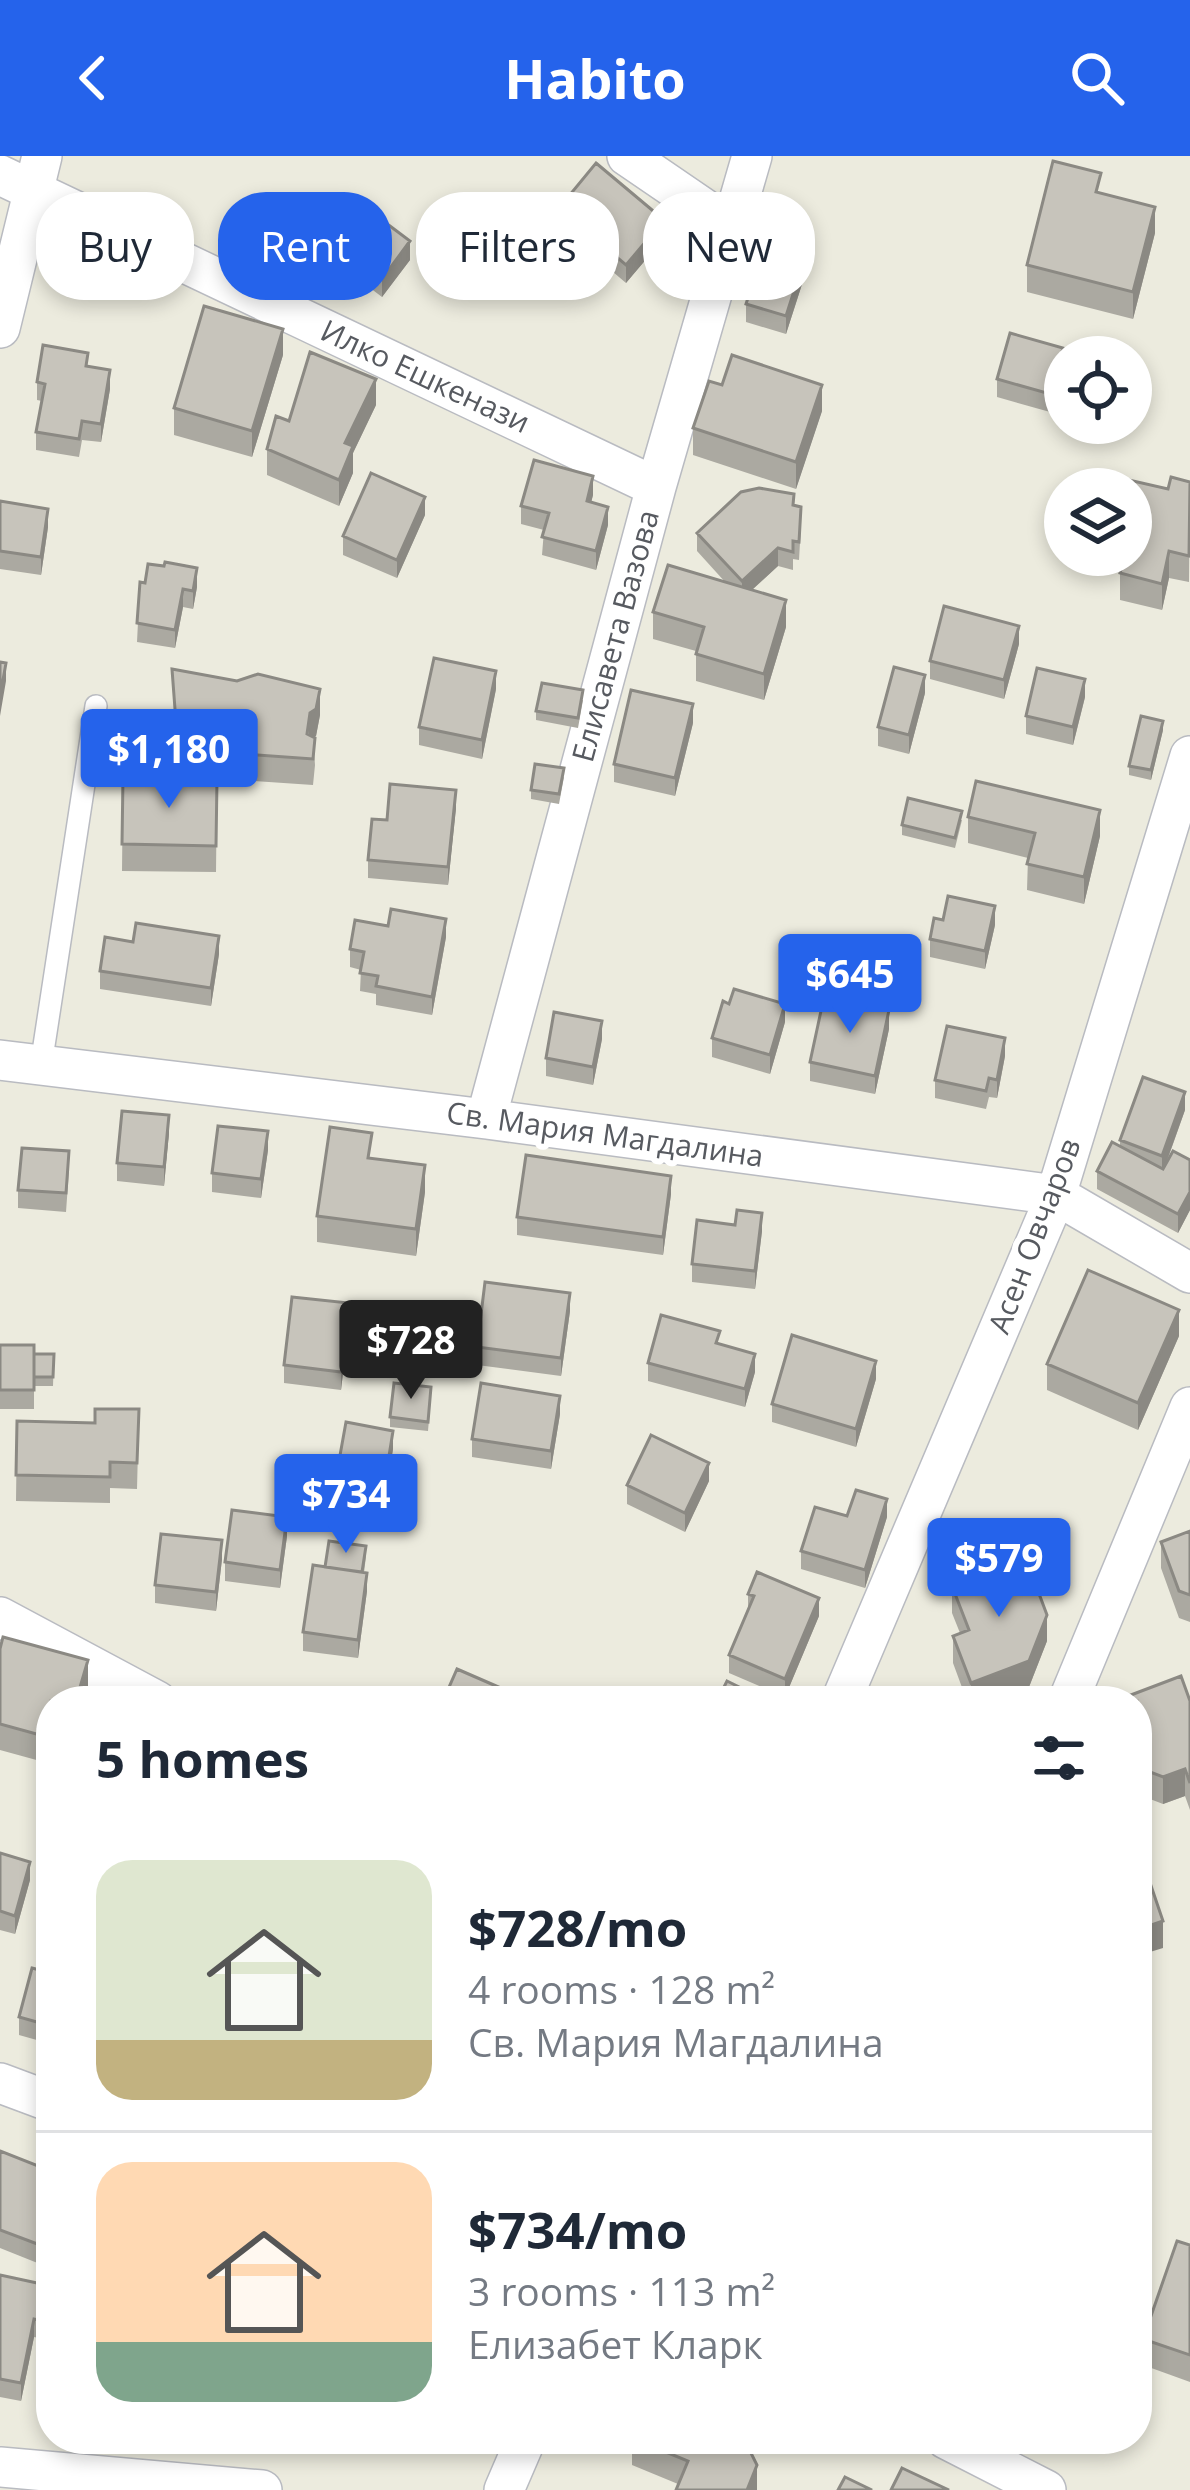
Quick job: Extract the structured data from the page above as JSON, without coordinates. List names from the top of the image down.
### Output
{
  "streets": {
    "street": [
      "Илко Ешкенази",
      "Елисавета Вазова",
      "Св. Мария Магдалина",
      "Асен Овчаров"
    ]
  },
  "crossings": [
    ["Илко Ешкенази", "Елисавета Вазова"],
    ["Елисавета Вазова", "Св. Мария Магдалина"],
    ["Св. Мария Магдалина", "Асен Овчаров"]
  ],
  "page": {
    "header": "Habito",
    "chip": [
      "Buy",
      "Rent",
      "Filters",
      "New"
    ],
    "price": [
      "$1,180",
      "$645",
      "$728",
      "$734",
      "$579"
    ],
    "heading": "5 homes",
    "list": [
      {
        "name": "$728/mo",
        "note": "4 rooms · 128 m² · Св. Мария Магдалина"
      },
      {
        "name": "$734/mo",
        "note": "3 rooms · 113 m² · Елизабет Кларк"
      }
    ]
  }
}
